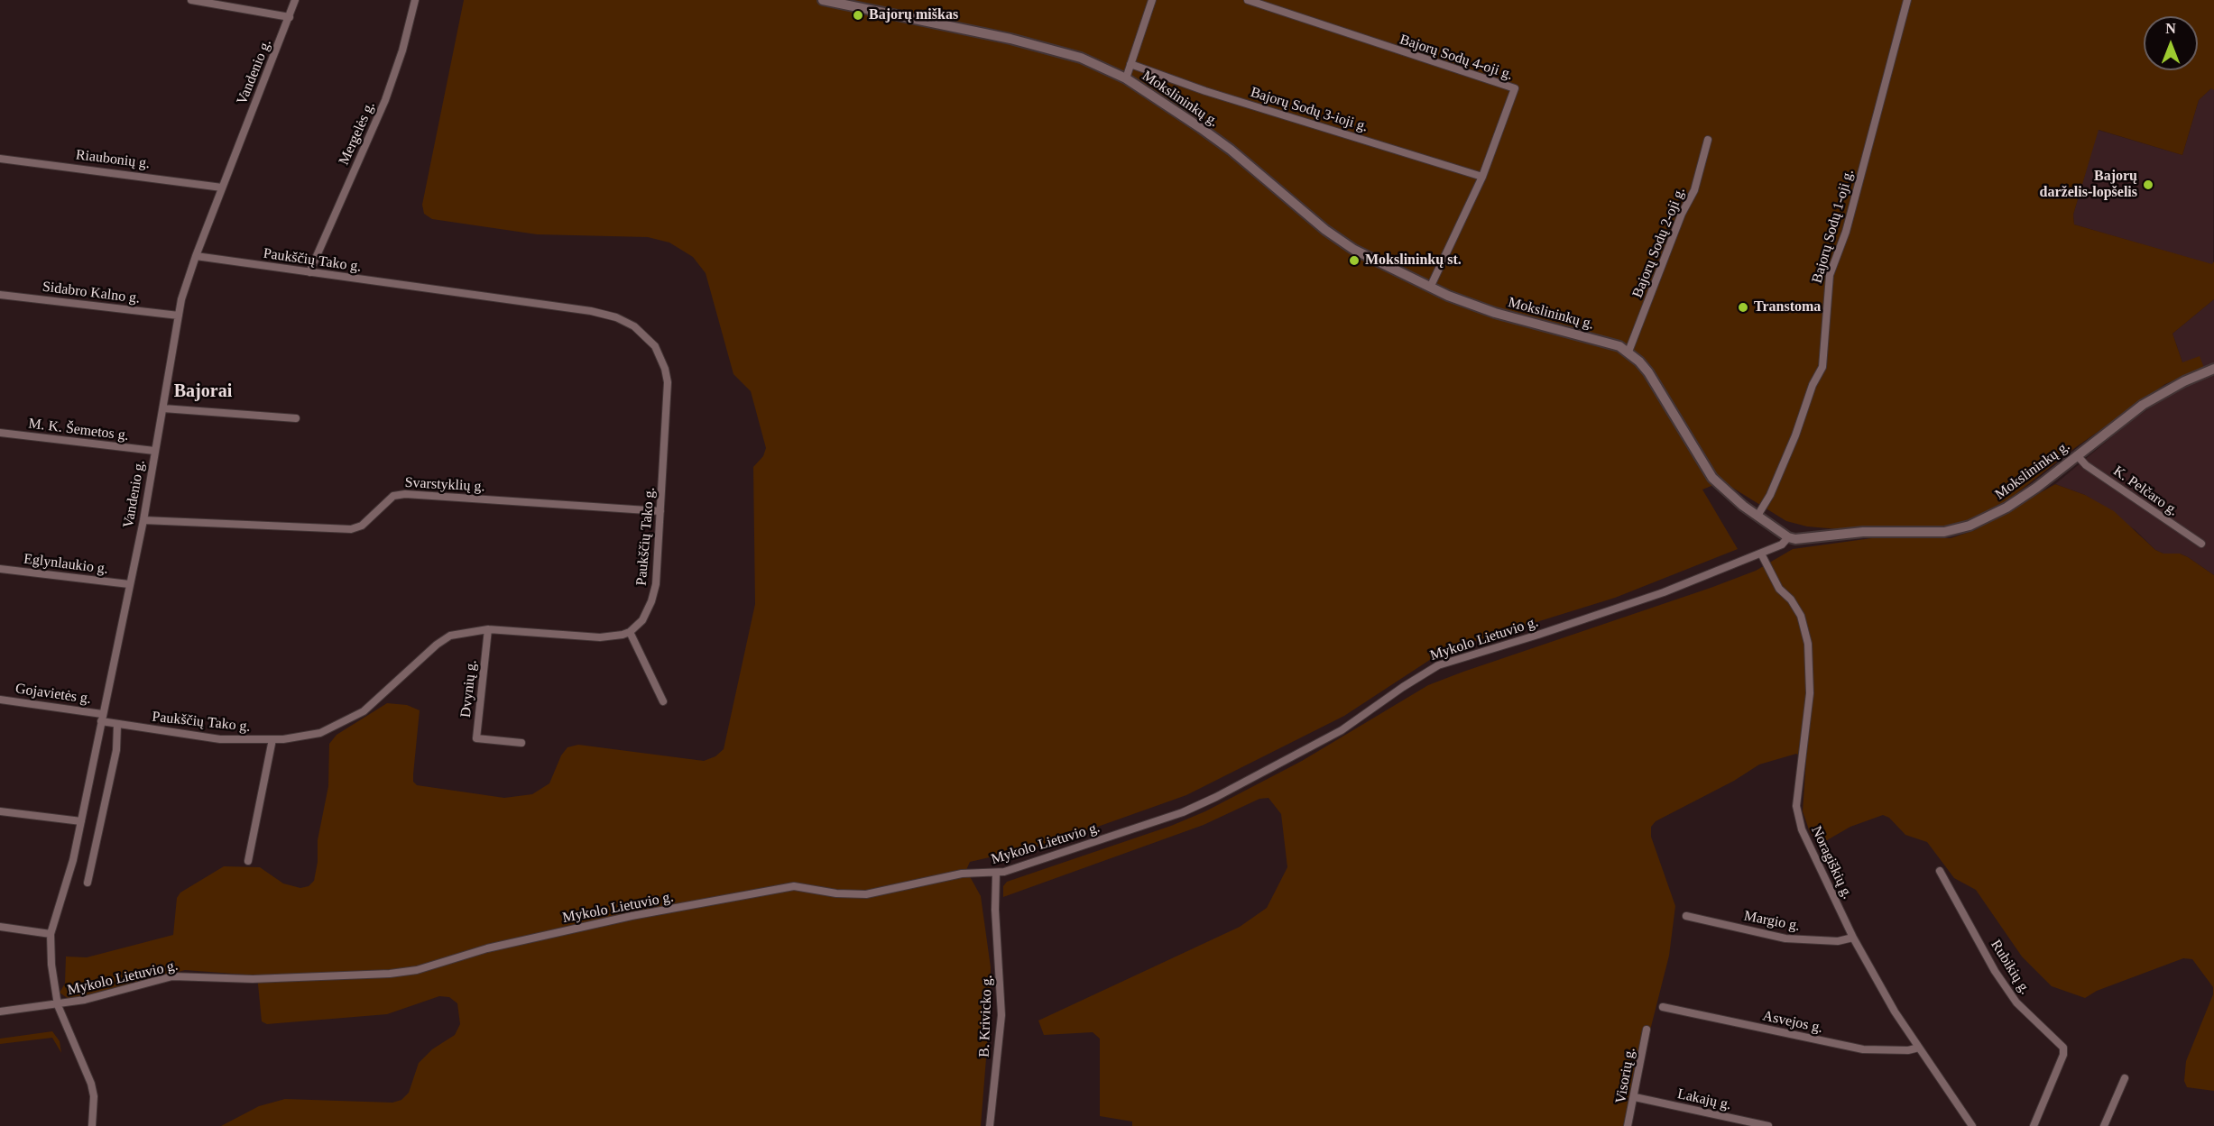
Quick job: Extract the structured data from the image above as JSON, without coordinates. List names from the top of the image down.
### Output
{
  "streets": {
    "street": [
      "Bajorų Sodų 4-oji g.",
      "Vandenio g.",
      "Mokslininkų g.",
      "Bajorų Sodų 3-ioji g.",
      "Mergelės g.",
      "Riaubonių g.",
      "Bajorų Sodų 1-oji g.",
      "Bajorų Sodų 2-oji g.",
      "Paukščių Tako g.",
      "Sidabro Kalno g.",
      "M. K. Šemetos g.",
      "Svarstyklių g.",
      "K. Pelčaro g.",
      "Eglynlaukio g.",
      "Mykolo Lietuvio g.",
      "Dvynių g.",
      "Gojavietės g.",
      "Noragiškių g.",
      "Margio g.",
      "Rubikių g.",
      "B. Krivicko g.",
      "Asvejos g.",
      "Visorių g.",
      "Lakajų g."
    ]
  },
  "crossings": [
    ["Bajorų Sodų 4-oji g.", "Mokslininkų g."],
    ["Bajorų Sodų 4-oji g.", "Bajorų Sodų 3-ioji g."],
    ["Vandenio g.", "Riaubonių g."],
    ["Vandenio g.", "Paukščių Tako g."],
    ["Vandenio g.", "Sidabro Kalno g."],
    ["Vandenio g.", "M. K. Šemetos g."],
    ["Vandenio g.", "Svarstyklių g."],
    ["Vandenio g.", "Eglynlaukio g."],
    ["Vandenio g.", "Mykolo Lietuvio g."],
    ["Vandenio g.", "Gojavietės g."],
    ["Mokslininkų g.", "Bajorų Sodų 1-oji g."],
    ["Mokslininkų g.", "Bajorų Sodų 2-oji g."],
    ["Mokslininkų g.", "K. Pelčaro g."],
    ["Mokslininkų g.", "Mykolo Lietuvio g."],
    ["Mergelės g.", "Paukščių Tako g."],
    ["Paukščių Tako g.", "Svarstyklių g."],
    ["Paukščių Tako g.", "Dvynių g."],
    ["Paukščių Tako g.", "Gojavietės g."],
    ["Mykolo Lietuvio g.", "Noragiškių g."],
    ["Mykolo Lietuvio g.", "B. Krivicko g."],
    ["Noragiškių g.", "Margio g."],
    ["Noragiškių g.", "Asvejos g."],
    ["Visorių g.", "Lakajų g."]
  ],
  "districts": ["Bajorai"],
  "places": [
    "Bajorų miškas",
    "Bajorų darželis-lopšelis",
    "Mokslininkų st.",
    "Transtoma"
  ],
  "north": "top"
}
